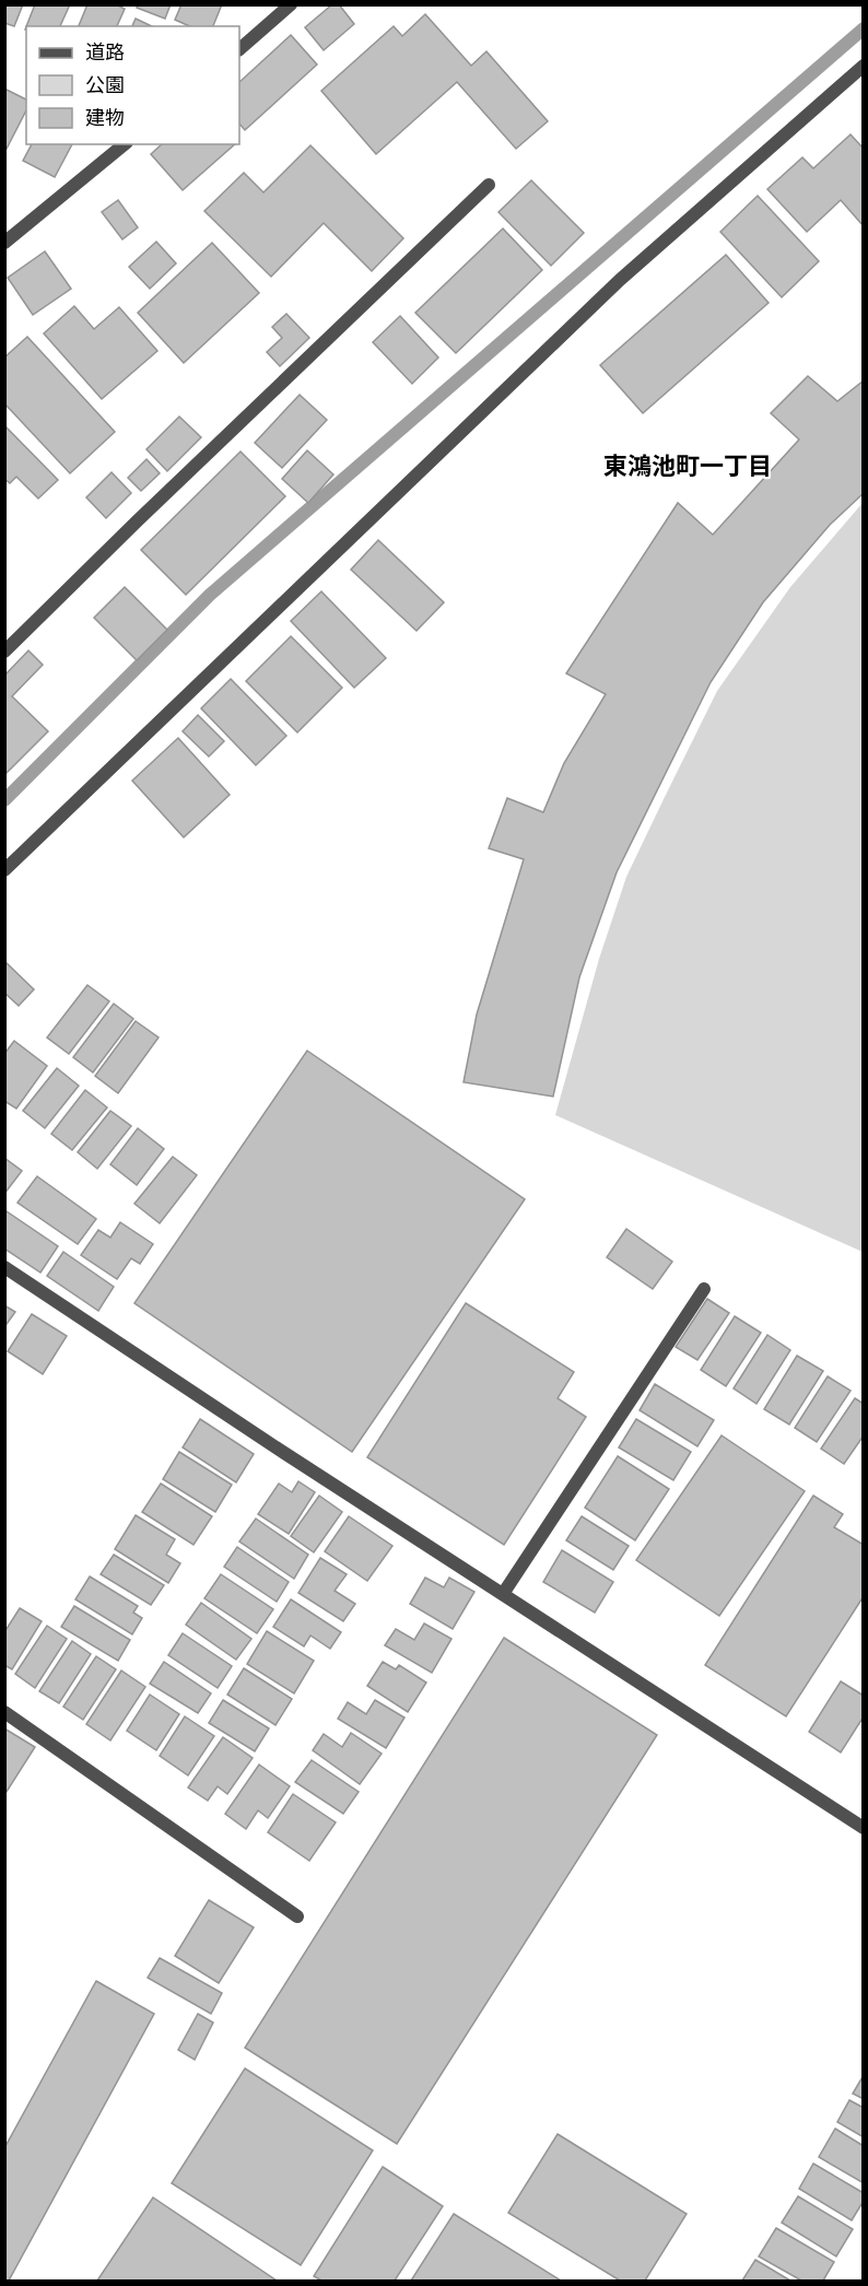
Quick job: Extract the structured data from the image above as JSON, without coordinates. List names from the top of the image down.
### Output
{
  "districts": ["東鴻池町一丁目"],
  "legend": ["道路", "公園", "建物"]
}
